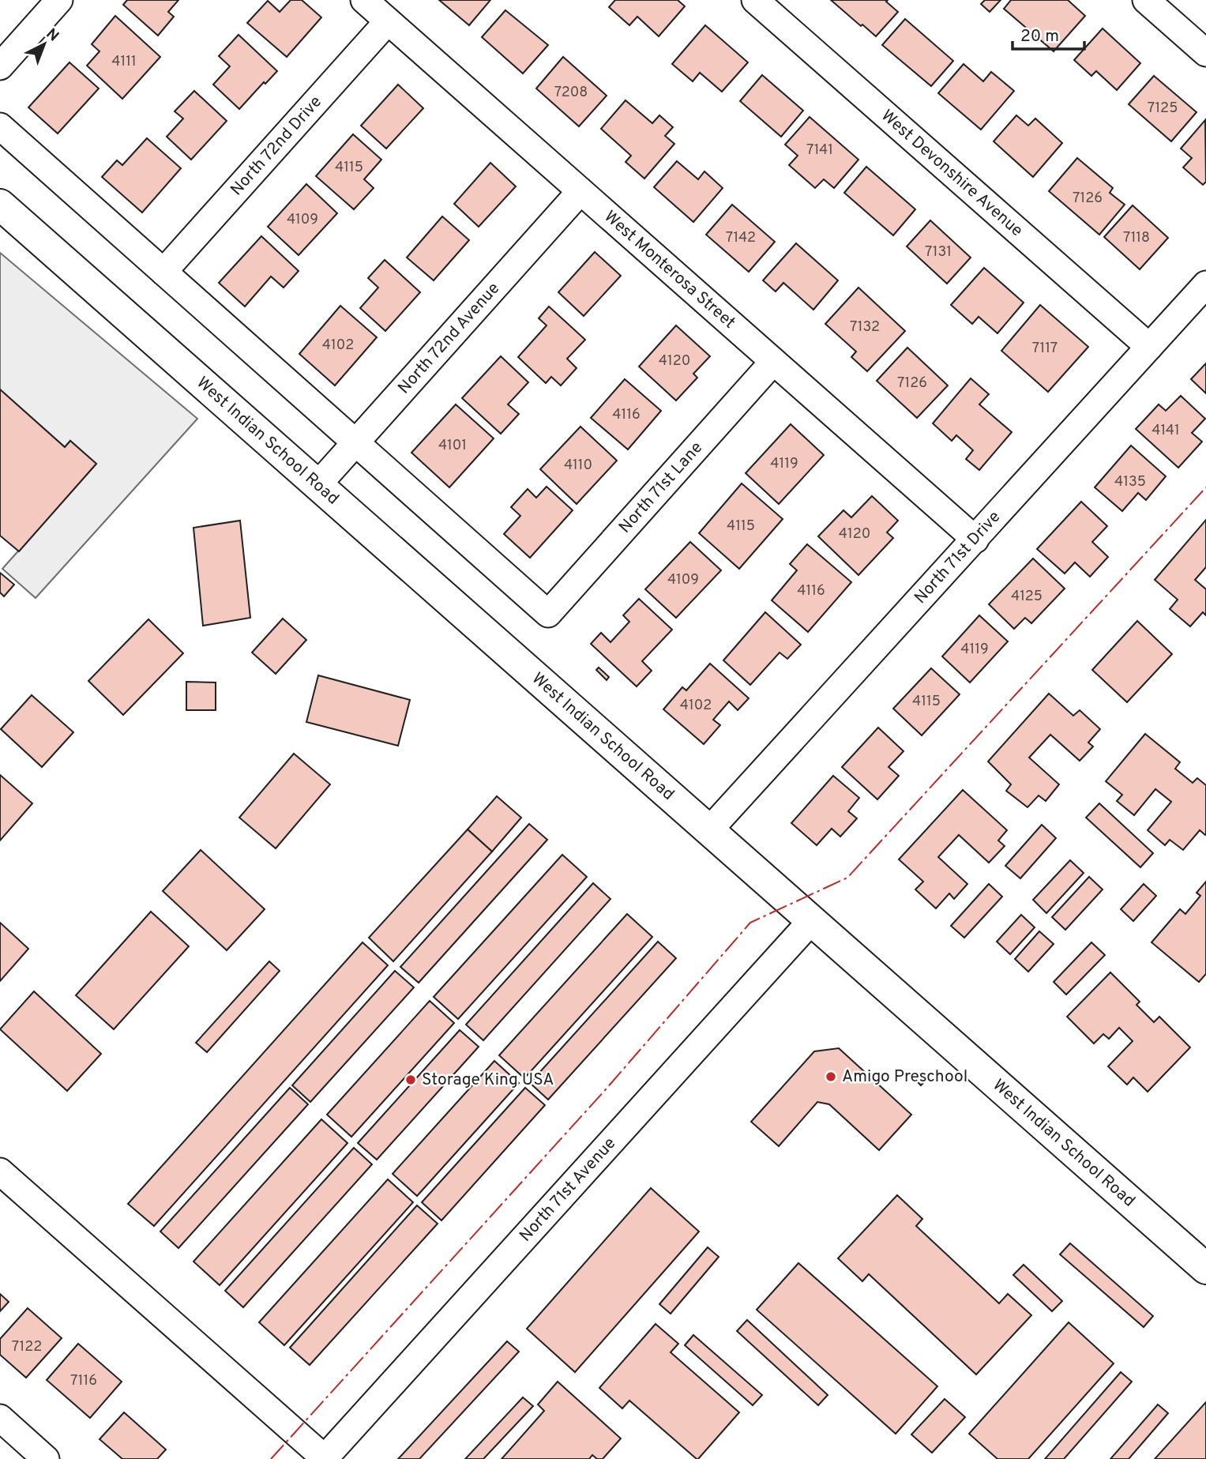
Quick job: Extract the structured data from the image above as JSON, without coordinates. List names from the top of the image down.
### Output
{
  "streets": {
    "main road": ["West Indian School Road"],
    "street": [
      "North 72nd Drive",
      "West Devonshire Avenue",
      "West Monterosa Street",
      "North 72nd Avenue",
      "North 71st Lane",
      "North 71st Drive",
      "North 71st Avenue"
    ]
  },
  "crossings": [
    ["North 72nd Drive", "West Monterosa Street"],
    ["West Devonshire Avenue", "North 71st Drive"],
    ["West Monterosa Street", "North 72nd Avenue"],
    ["West Monterosa Street", "North 71st Lane"],
    ["West Monterosa Street", "North 71st Drive"],
    ["North 72nd Avenue", "West Indian School Road"],
    ["North 72nd Avenue", "North 71st Lane"],
    ["West Indian School Road", "North 71st Drive"],
    ["West Indian School Road", "North 71st Avenue"]
  ],
  "places": ["Amigo Preschool", "Storage King USA"],
  "house_numbers": [
    "4111",
    "7208",
    "7125",
    "7141",
    "4115",
    "7126",
    "4109",
    "7142",
    "7118",
    "7131",
    "7132",
    "4102",
    "7117",
    "4120",
    "7126",
    "4116",
    "4141",
    "4101",
    "4119",
    "4110",
    "4135",
    "4115",
    "4120",
    "4109",
    "4116",
    "4125",
    "4119",
    "4115",
    "4102",
    "7122",
    "7116"
  ],
  "scale_bar": "20 m",
  "north": "top right"
}
